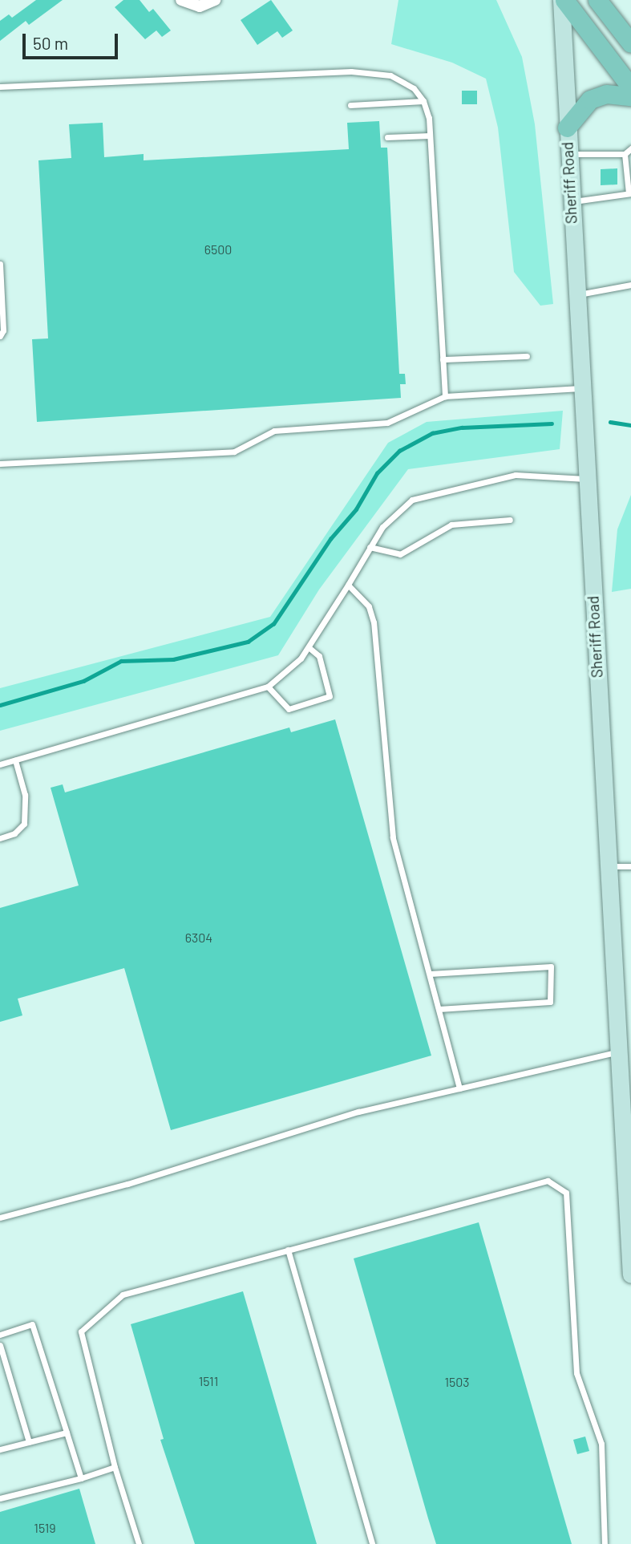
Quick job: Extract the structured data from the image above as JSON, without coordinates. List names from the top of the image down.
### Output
{
  "streets": {
    "main road": ["Sheriff Road"]
  },
  "house_numbers": [
    "6500",
    "6304",
    "1511",
    "1503",
    "1519"
  ],
  "scale_bar": "50 m"
}
